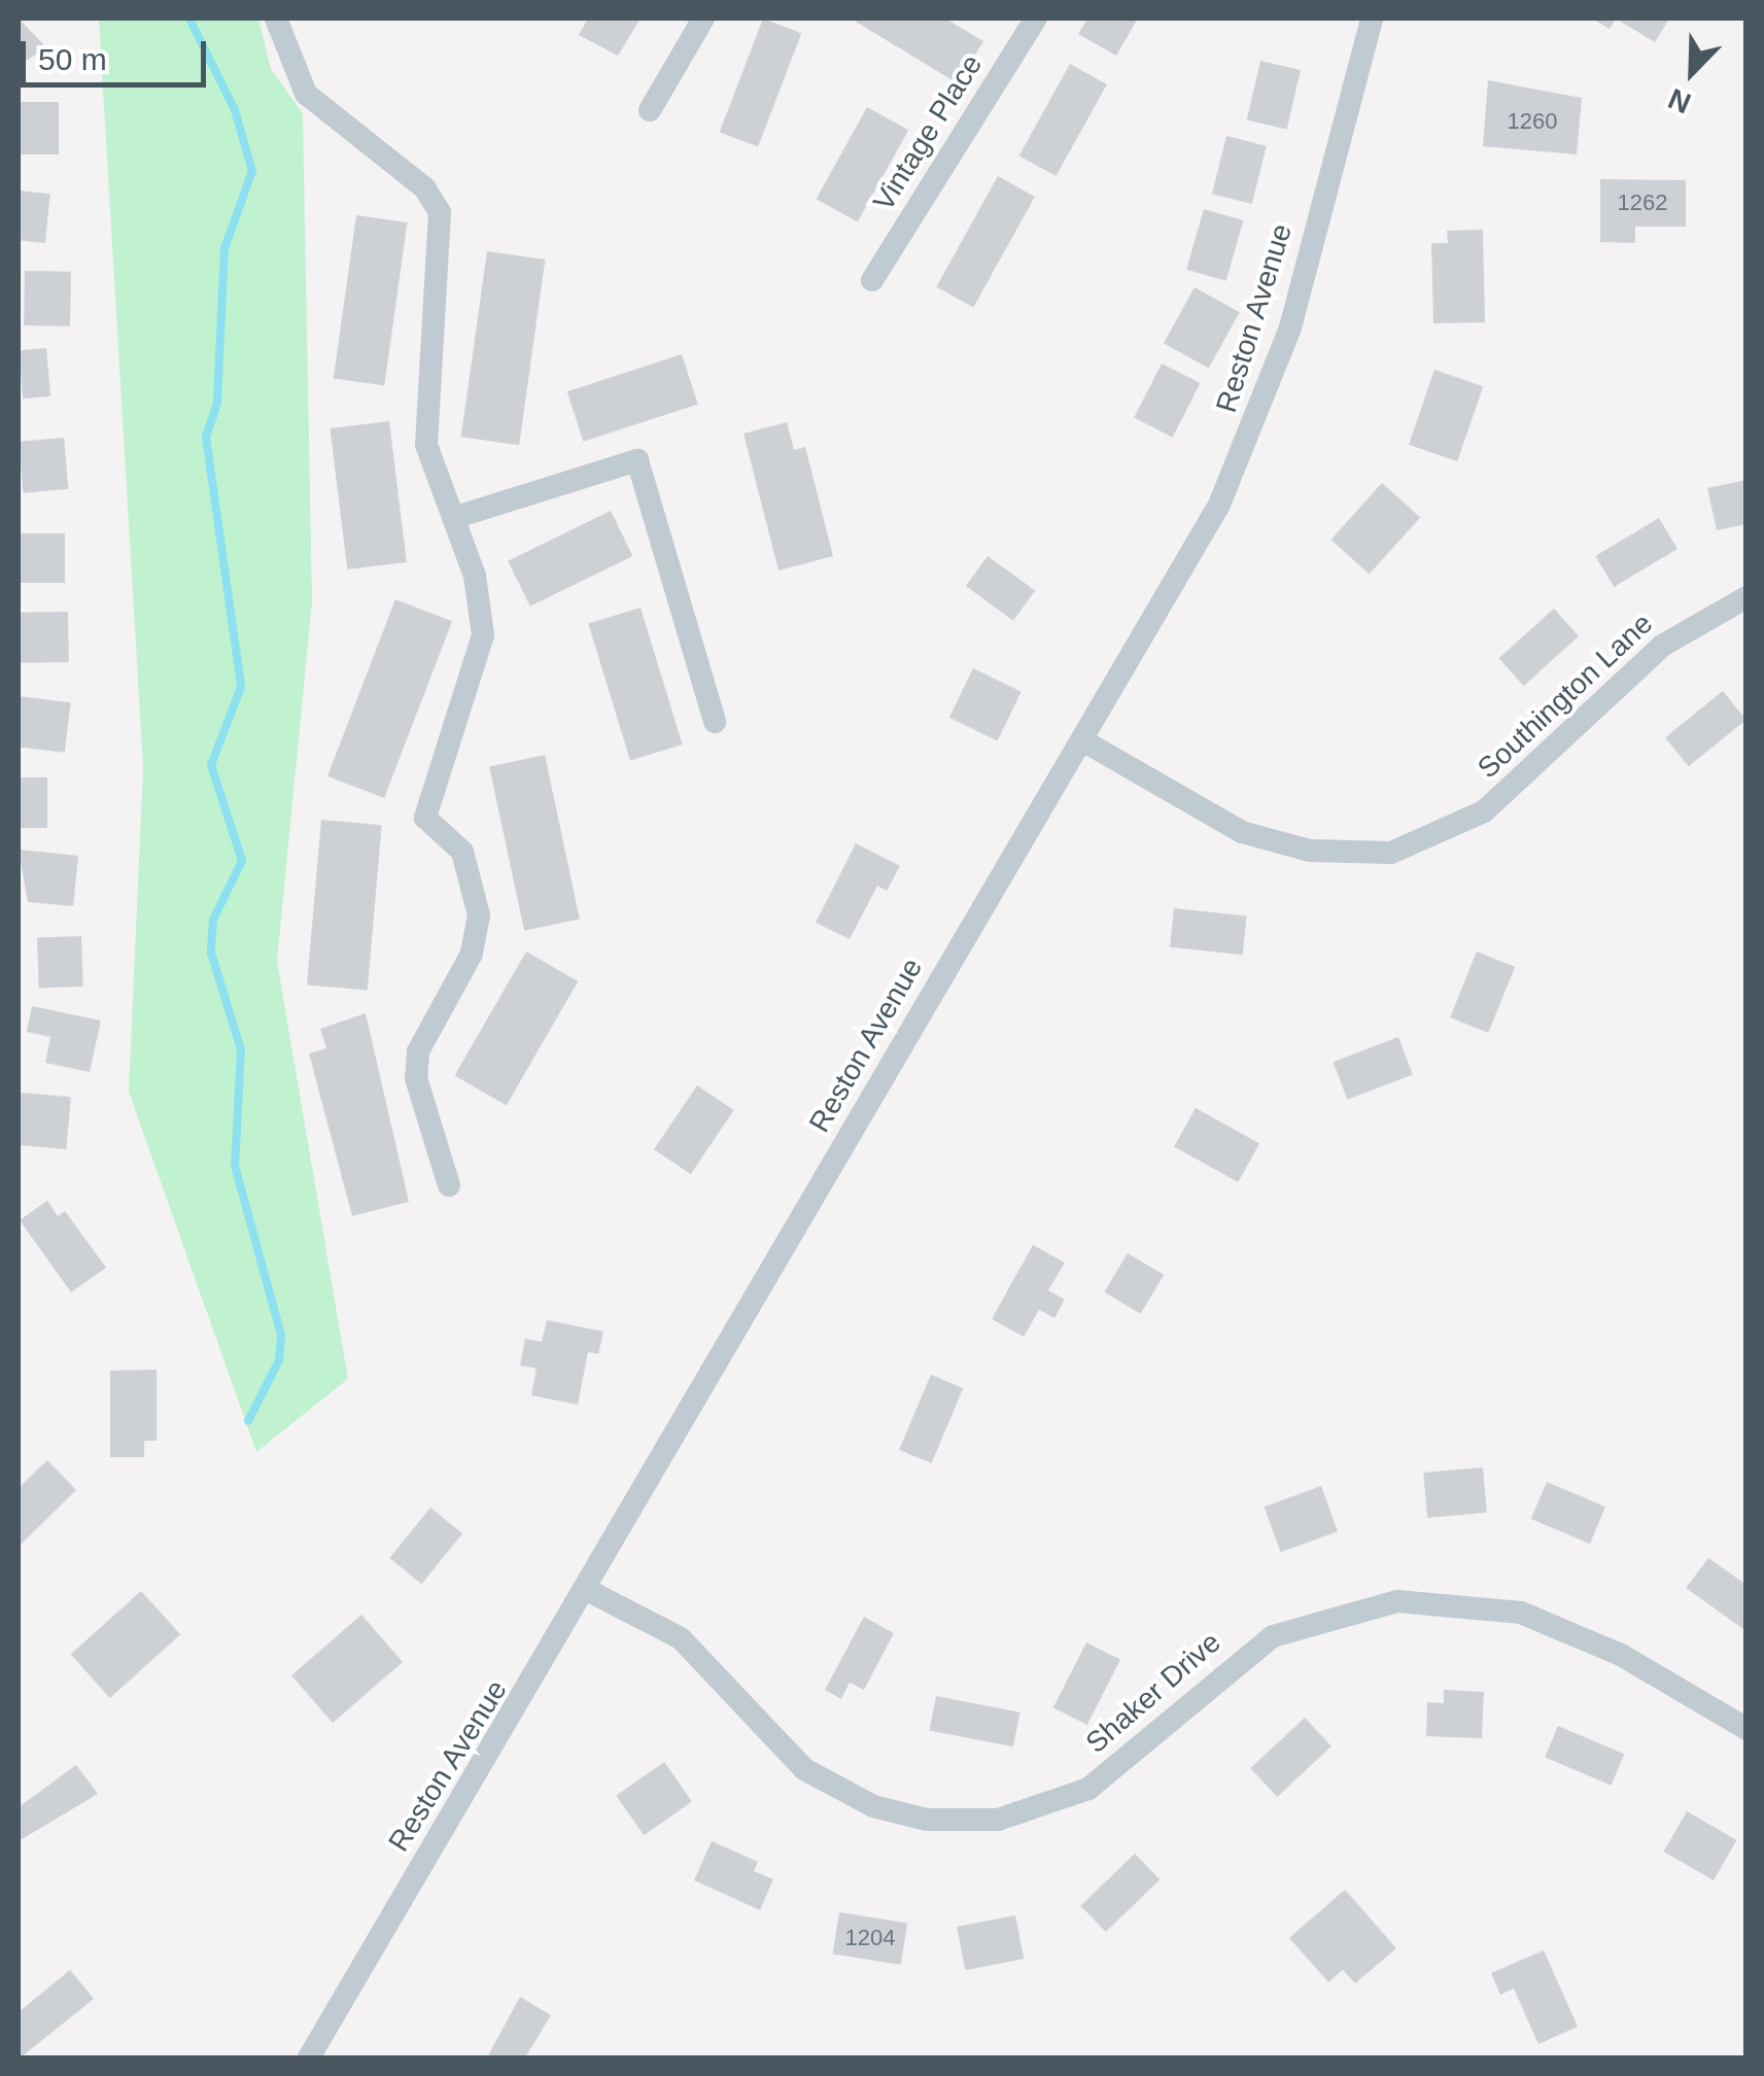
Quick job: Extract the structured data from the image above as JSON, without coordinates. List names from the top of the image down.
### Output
{
  "streets": {
    "street": [
      "Vintage Place",
      "Reston Avenue",
      "Southington Lane",
      "Shaker Drive"
    ]
  },
  "crossings": [
    ["Reston Avenue", "Southington Lane"],
    ["Reston Avenue", "Shaker Drive"]
  ],
  "house_numbers": ["1260", "1262", "1204"],
  "scale_bar": "50 m",
  "north": "bottom left"
}
